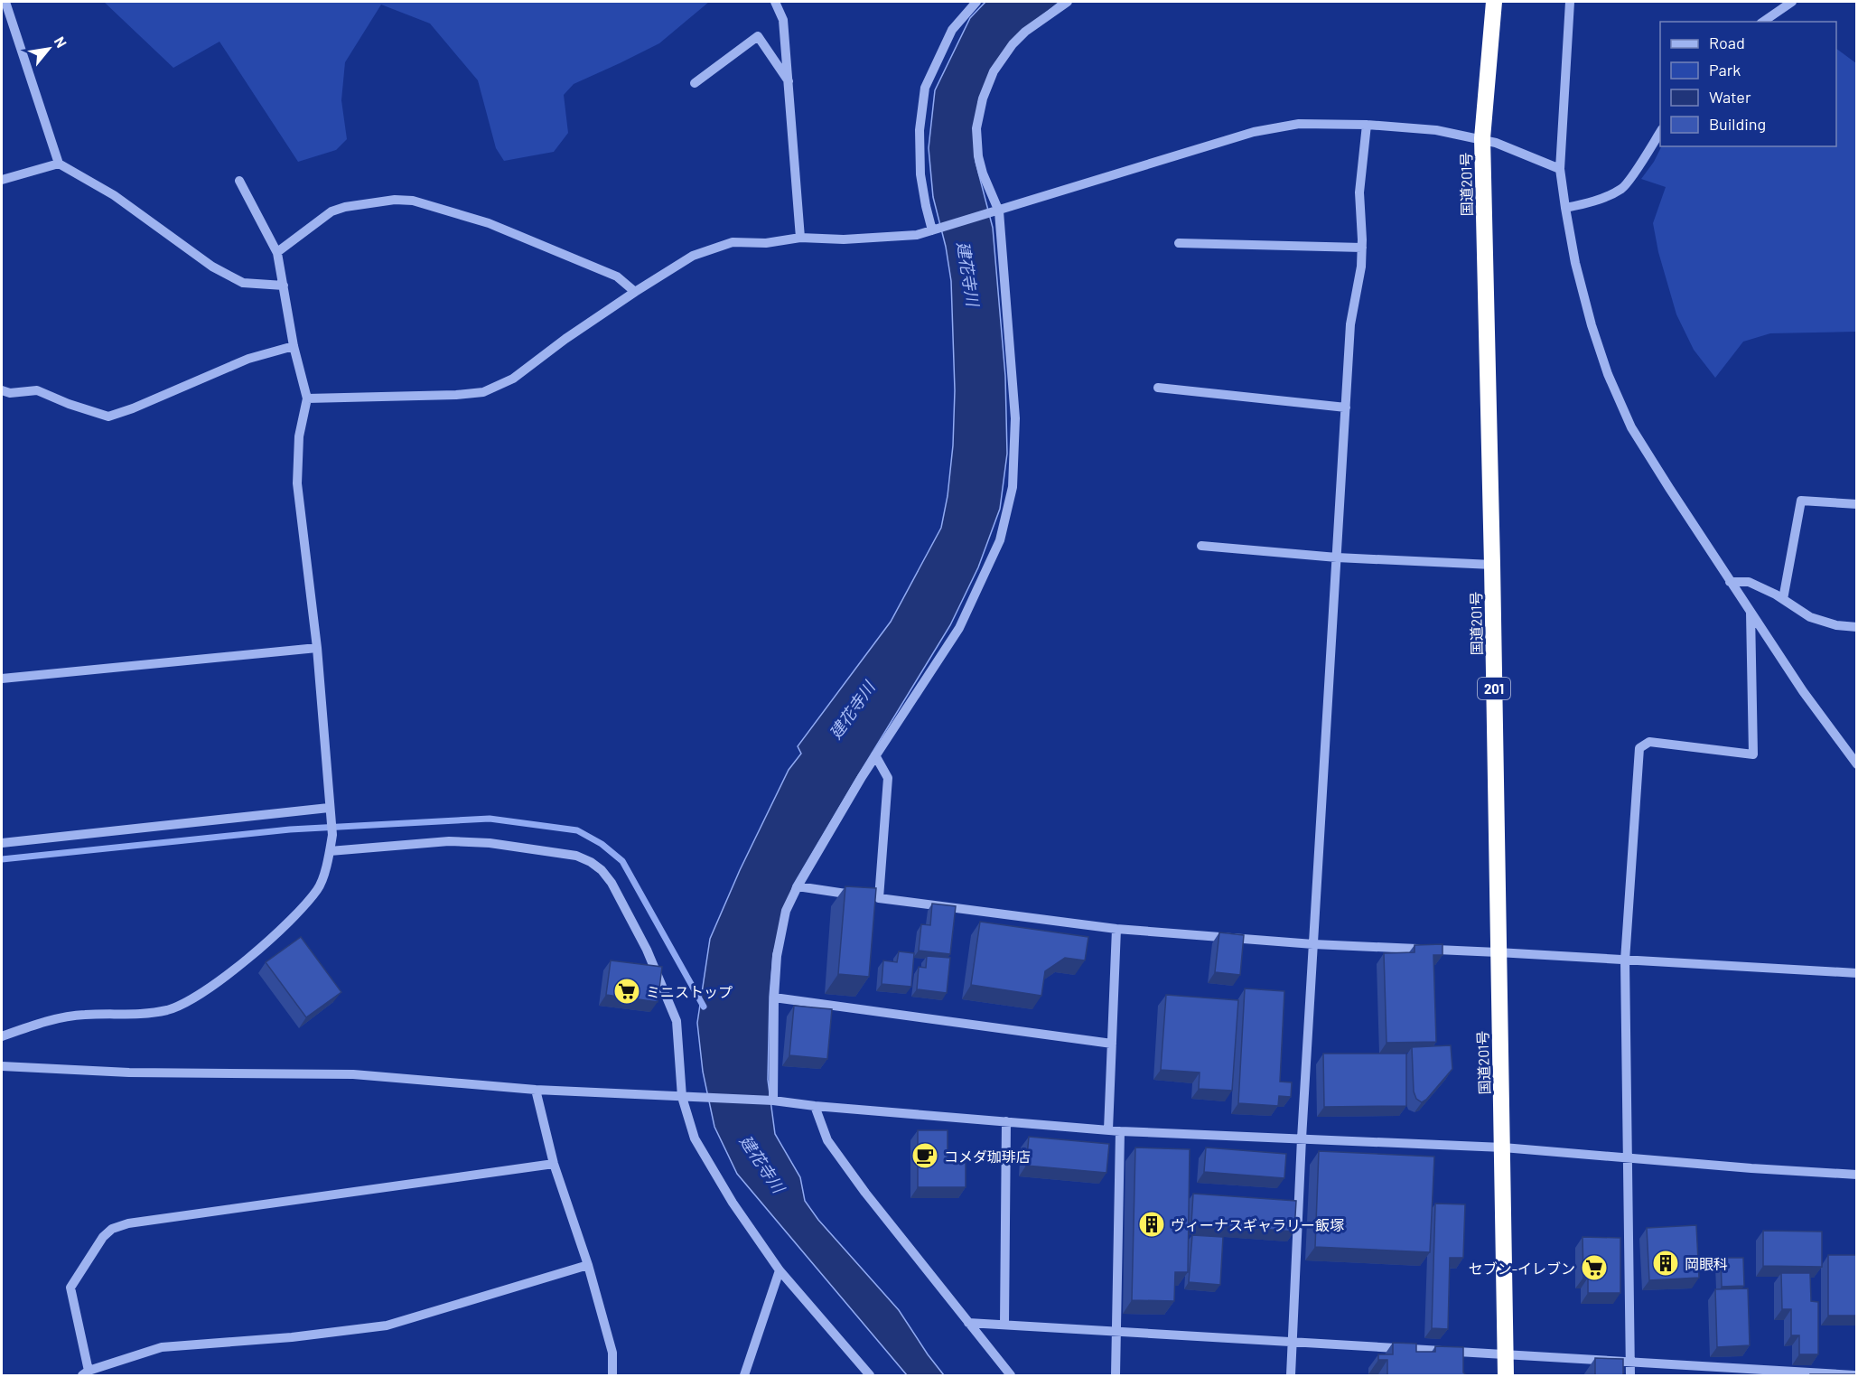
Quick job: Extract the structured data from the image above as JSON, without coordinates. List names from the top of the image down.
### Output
{
  "streets": {
    "highway": ["国道201号", "201"]
  },
  "water": ["建花寺川"],
  "places": {
    "supermarket": ["ミニストップ", "セブン-イレブン"],
    "cafe": ["コメダ珈琲店"],
    "building": ["ヴィーナスギャラリー飯塚", "岡眼科"]
  },
  "legend": [
    "Road",
    "Park",
    "Water",
    "Building"
  ],
  "north": "top right"
}
